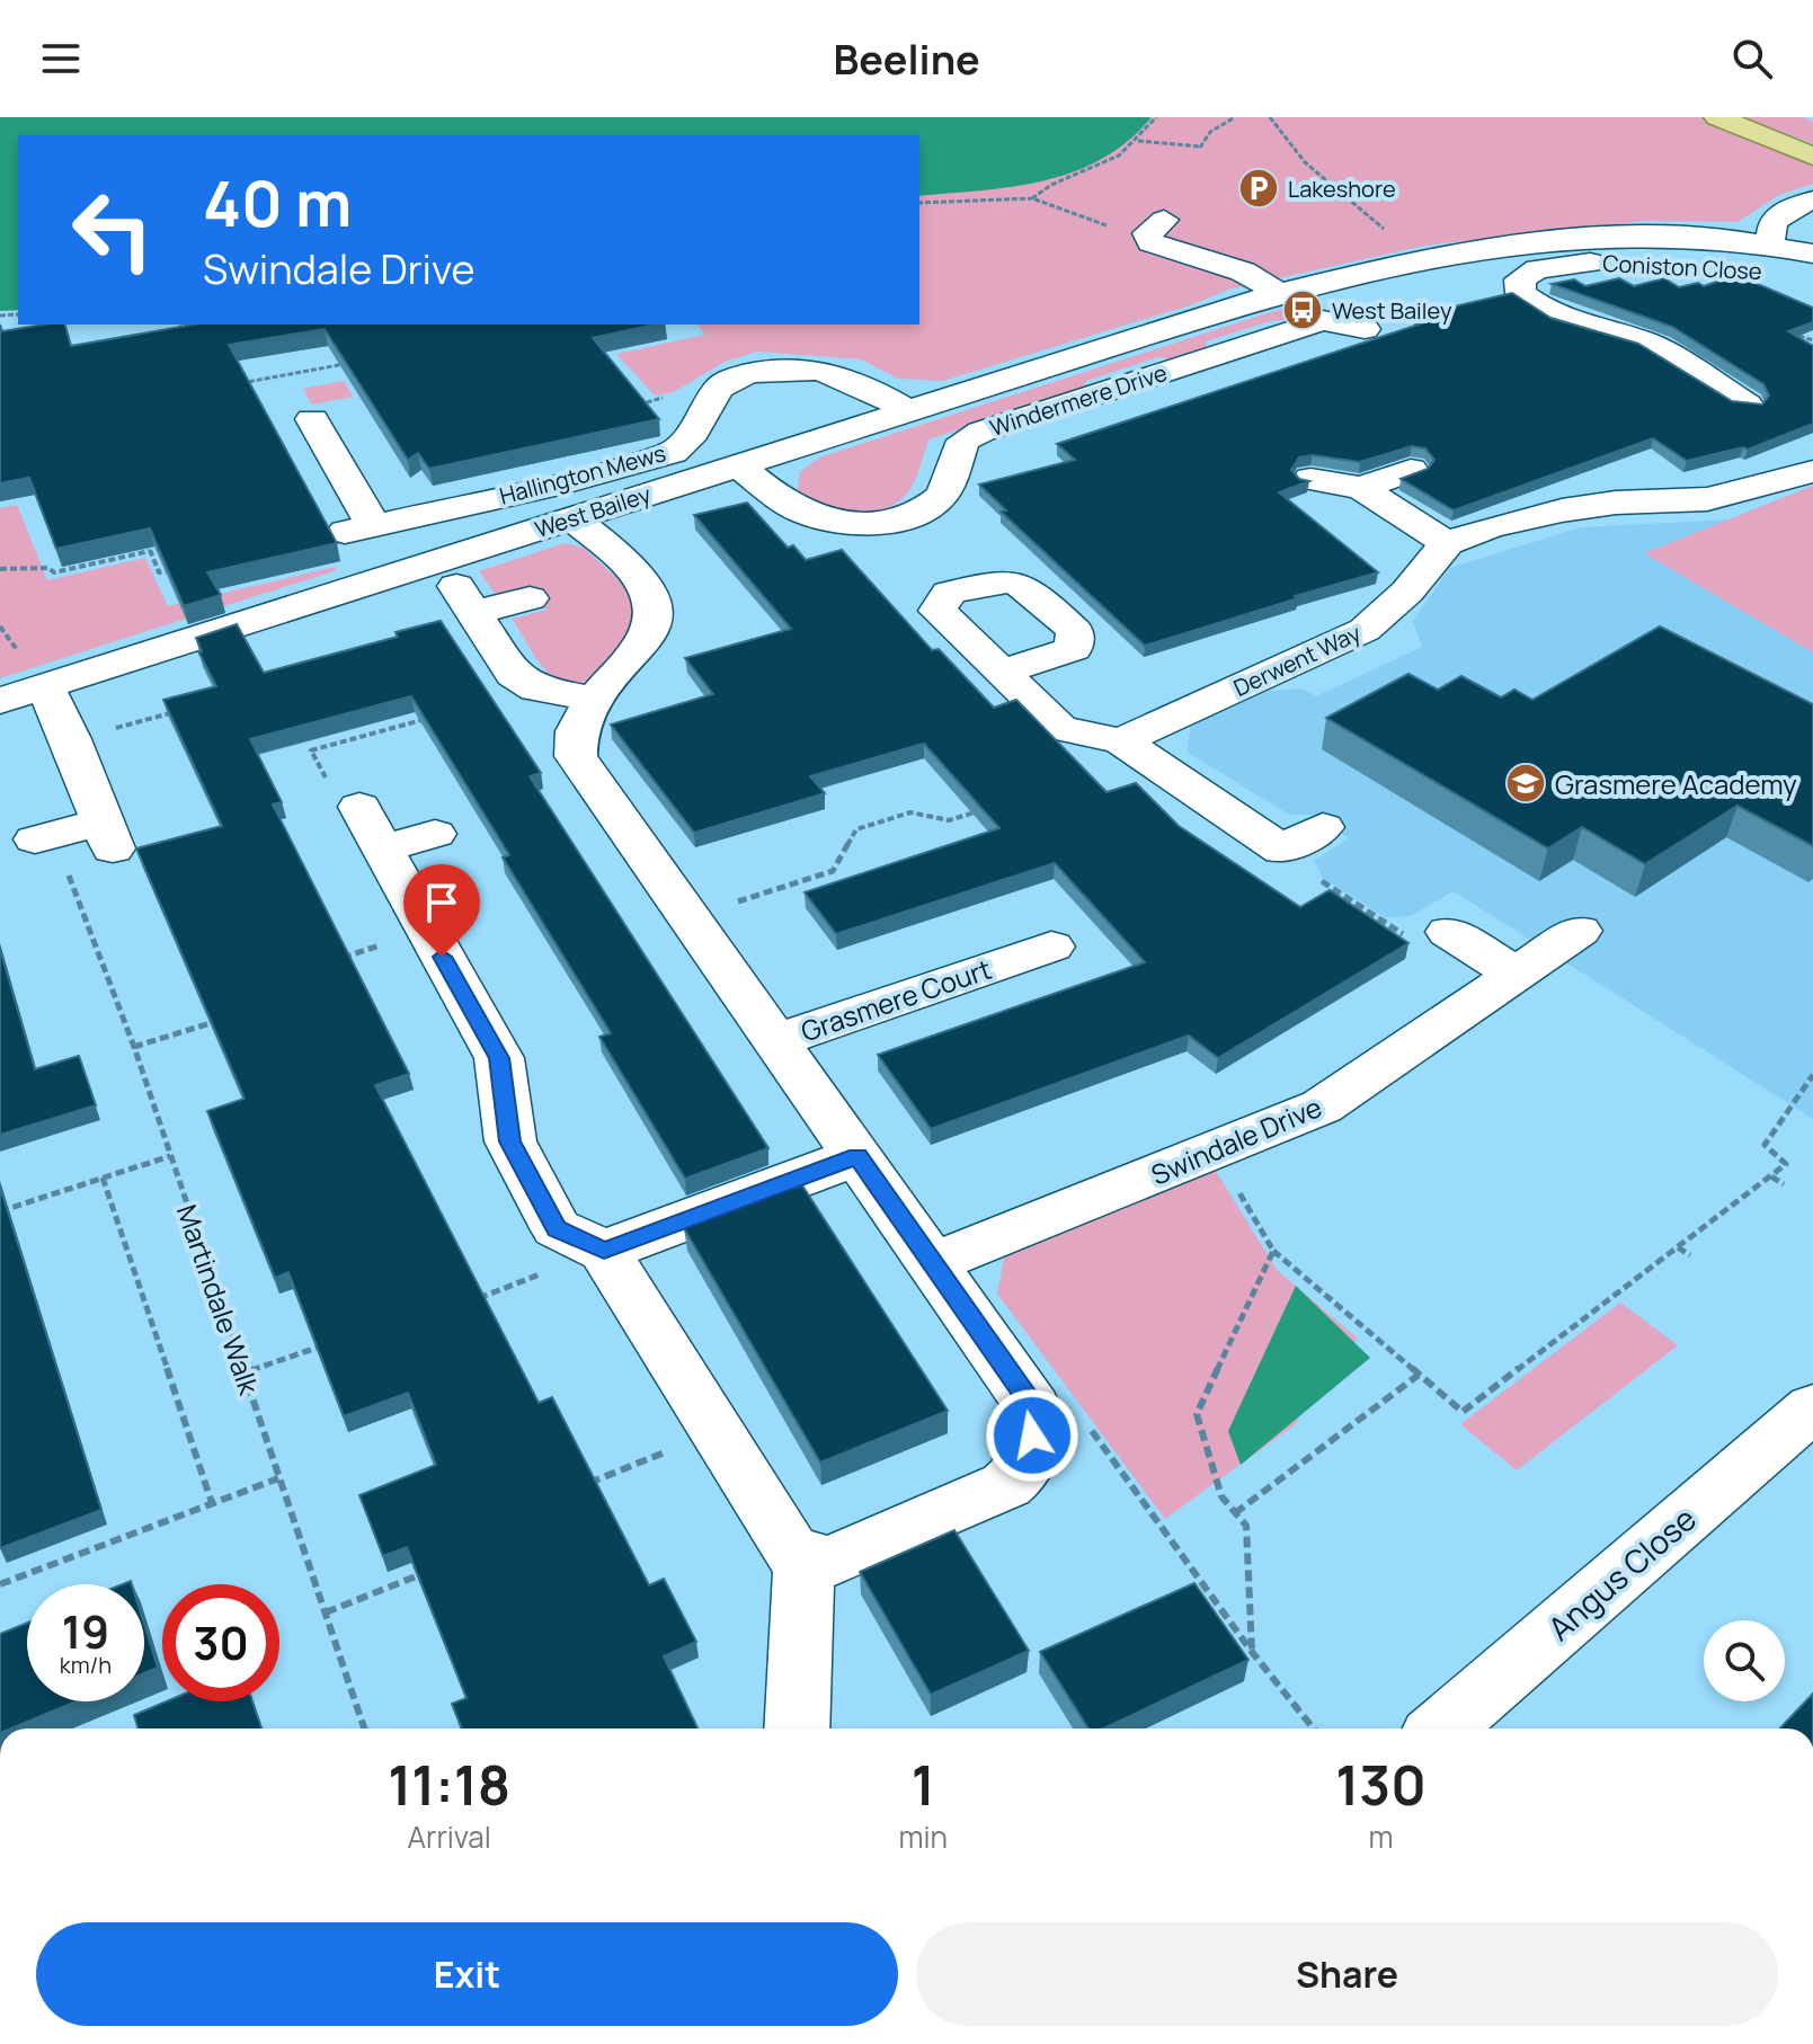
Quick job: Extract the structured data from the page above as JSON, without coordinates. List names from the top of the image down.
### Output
{
  "streets": {
    "street": [
      "Coniston Close",
      "Windermere Drive",
      "Hallington Mews",
      "West Bailey",
      "Derwent Way",
      "Grasmere Court",
      "Swindale Drive",
      "Angus Close"
    ],
    "path": ["Martindale Walk"]
  },
  "crossings": [
    ["Windermere Drive", "West Bailey"]
  ],
  "places": {
    "parking": ["Lakeshore"],
    "bus stop": ["West Bailey"],
    "school or university": ["Grasmere Academy"]
  },
  "page": {
    "header": "Beeline",
    "turn": ["40 m", "Swindale Drive"],
    "speed": "19 km/h",
    "limit": "30",
    "eta": [
      "11:18",
      "Arrival",
      "1",
      "min",
      "130",
      "m"
    ],
    "buttons": ["Exit", "Share"]
  }
}
